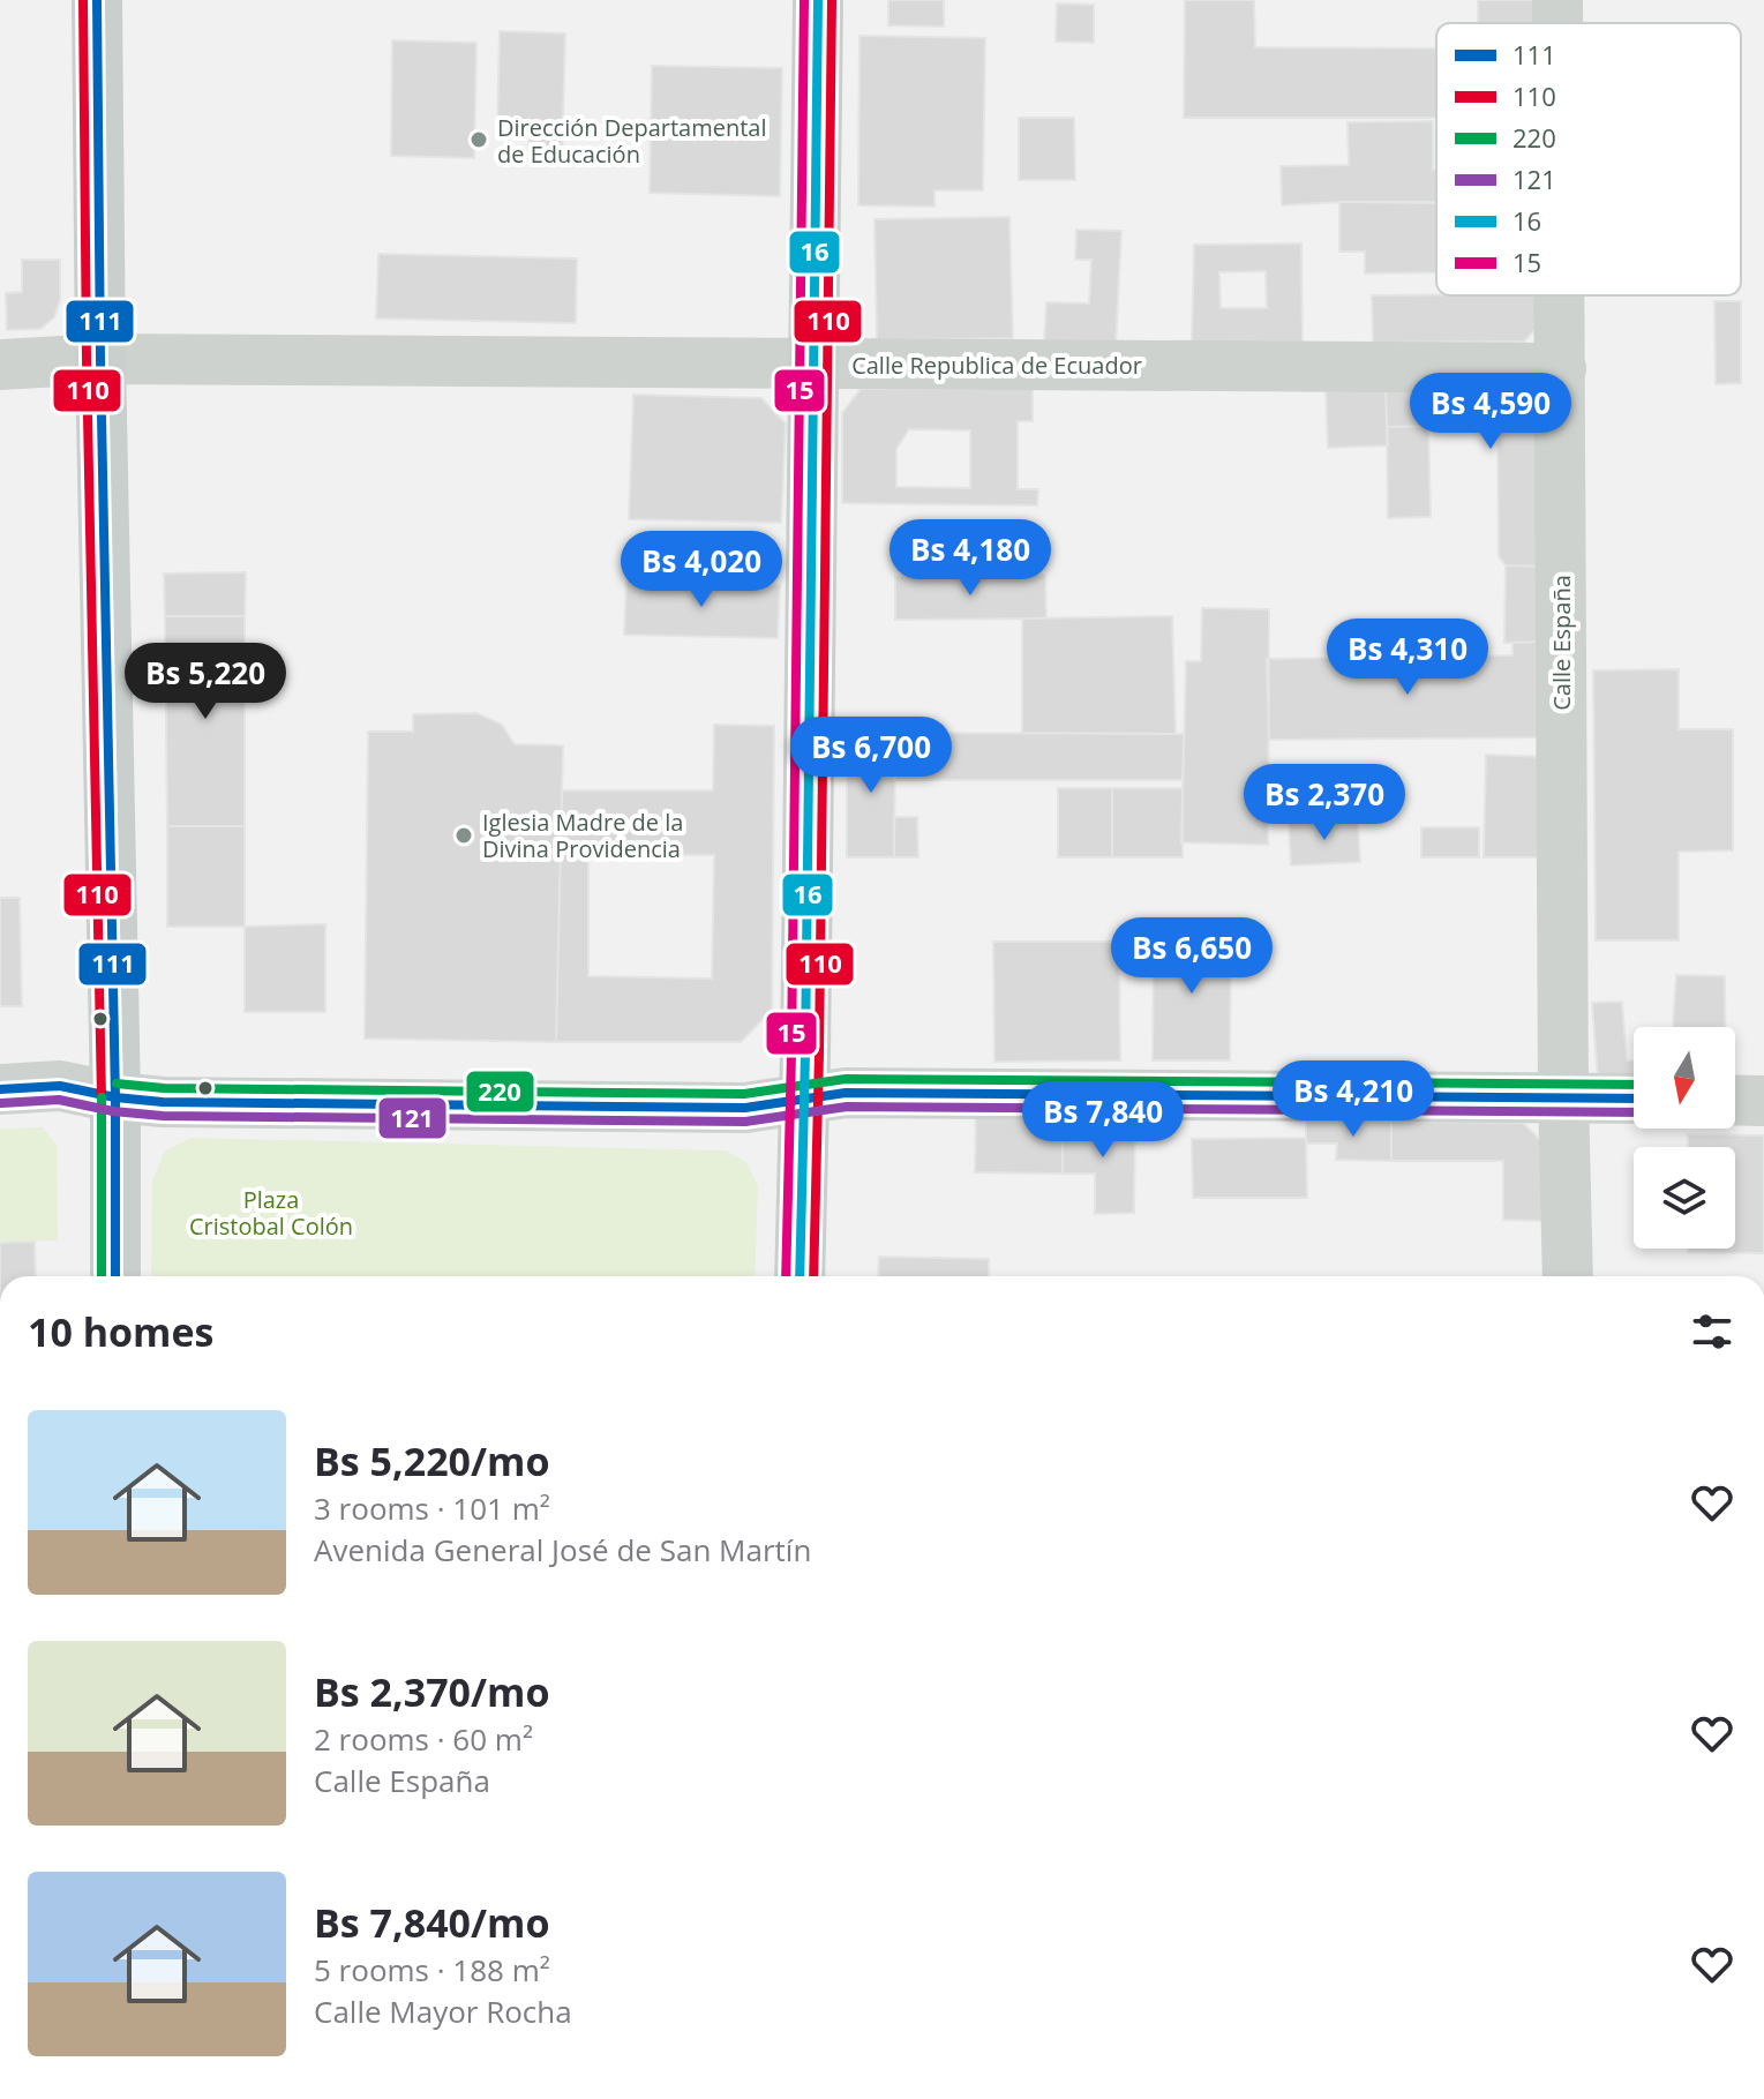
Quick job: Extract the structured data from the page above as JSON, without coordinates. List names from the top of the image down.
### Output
{
  "streets": {
    "street": ["Calle Republica de Ecuador", "Calle España"]
  },
  "crossings": [
    ["Calle Republica de Ecuador", "Calle España"]
  ],
  "parks": ["Plaza Cristobal Colón"],
  "places": ["Dirección Departamental de Educación", "Iglesia Madre de la Divina Providencia"],
  "lines": [
    "transit line 111",
    "transit line 110",
    "transit line 16",
    "transit line 15",
    "transit line 220",
    "transit line 121"
  ],
  "legend": [
    "111",
    "110",
    "220",
    "121",
    "16",
    "15"
  ],
  "north": "bottom",
  "page": {
    "price": [
      "Bs 4,590",
      "Bs 4,180",
      "Bs 4,020",
      "Bs 4,310",
      "Bs 5,220",
      "Bs 6,700",
      "Bs 2,370",
      "Bs 6,650",
      "Bs 4,210",
      "Bs 7,840"
    ],
    "heading": "10 homes",
    "list": [
      {
        "name": "Bs 5,220/mo",
        "note": "3 rooms · 101 m² · Avenida General José de San Martín"
      },
      {
        "name": "Bs 2,370/mo",
        "note": "2 rooms · 60 m² · Calle España"
      },
      {
        "name": "Bs 7,840/mo",
        "note": "5 rooms · 188 m² · Calle Mayor Rocha"
      }
    ]
  }
}
